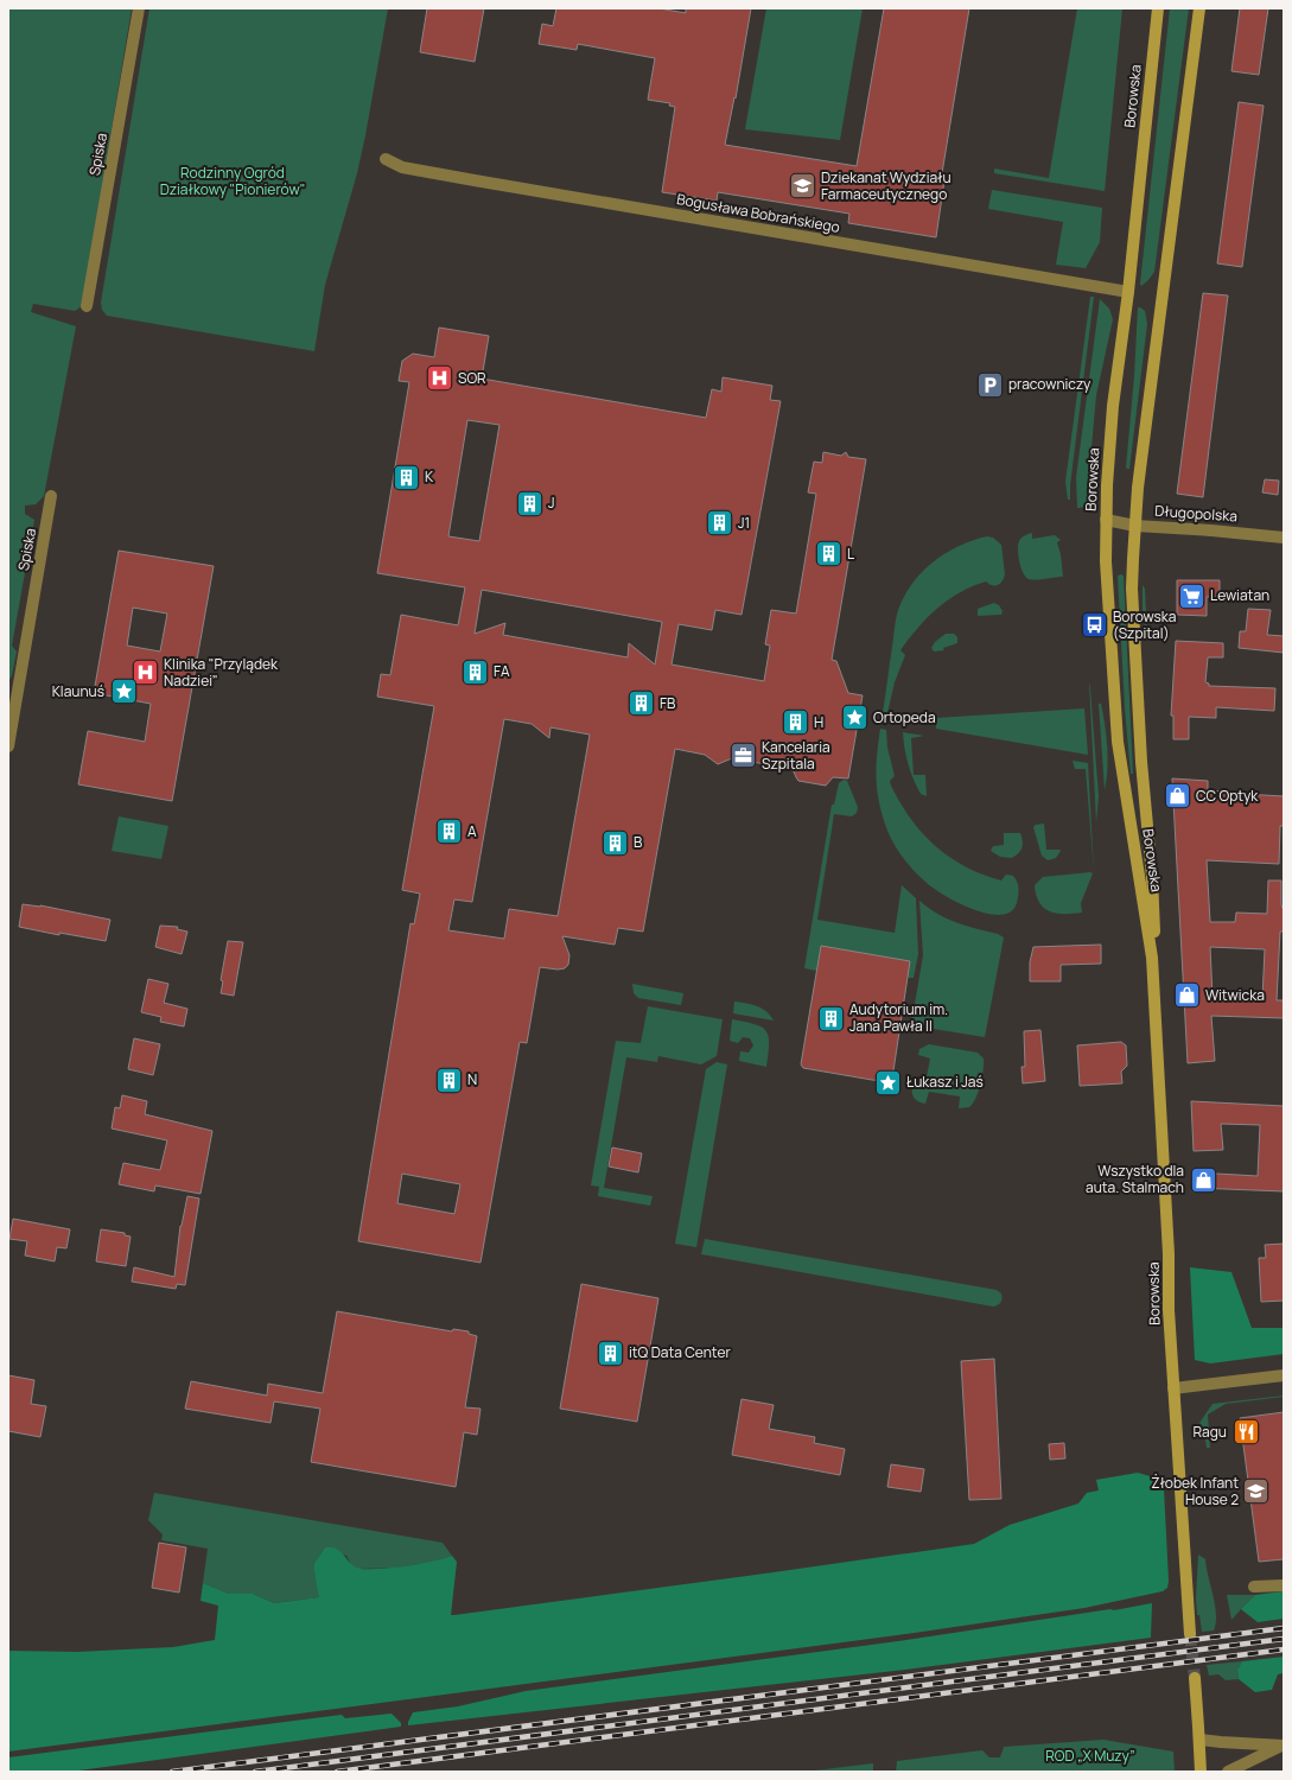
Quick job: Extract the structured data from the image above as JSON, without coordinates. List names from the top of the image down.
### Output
{
  "streets": {
    "street": [
      "Borowska",
      "Spiska",
      "Bogusława Bobrańskiego",
      "Długopolska"
    ]
  },
  "crossings": [
    ["Borowska", "Bogusława Bobrańskiego"],
    ["Borowska", "Długopolska"]
  ],
  "parks": ["Rodzinny Ogród Działkowy \"Pionierów\"", "ROD „X Muzy”"],
  "places": {
    "school or university": ["Dziekanat Wydziału Farmaceutycznego", "Żłobek Infant House 2"],
    "hospital": ["SOR", "Klinika \"Przylądek Nadziei\""],
    "parking": ["pracowniczy"],
    "building": [
      "K",
      "J",
      "J1",
      "L",
      "FA",
      "FB",
      "H",
      "A",
      "B",
      "Audytorium im. Jana Pawła II",
      "N",
      "itQ Data Center"
    ],
    "supermarket": ["Lewiatan"],
    "bus stop": ["Borowska (Szpital)"],
    "place": ["Klaunuś", "Ortopeda", "Łukasz i Jaś"],
    "office": ["Kancelaria Szpitala"],
    "shop": ["CC Optyk", "Witwicka", "Wszystko dla auta. Stalmach"],
    "restaurant": ["Ragu"]
  }
}
